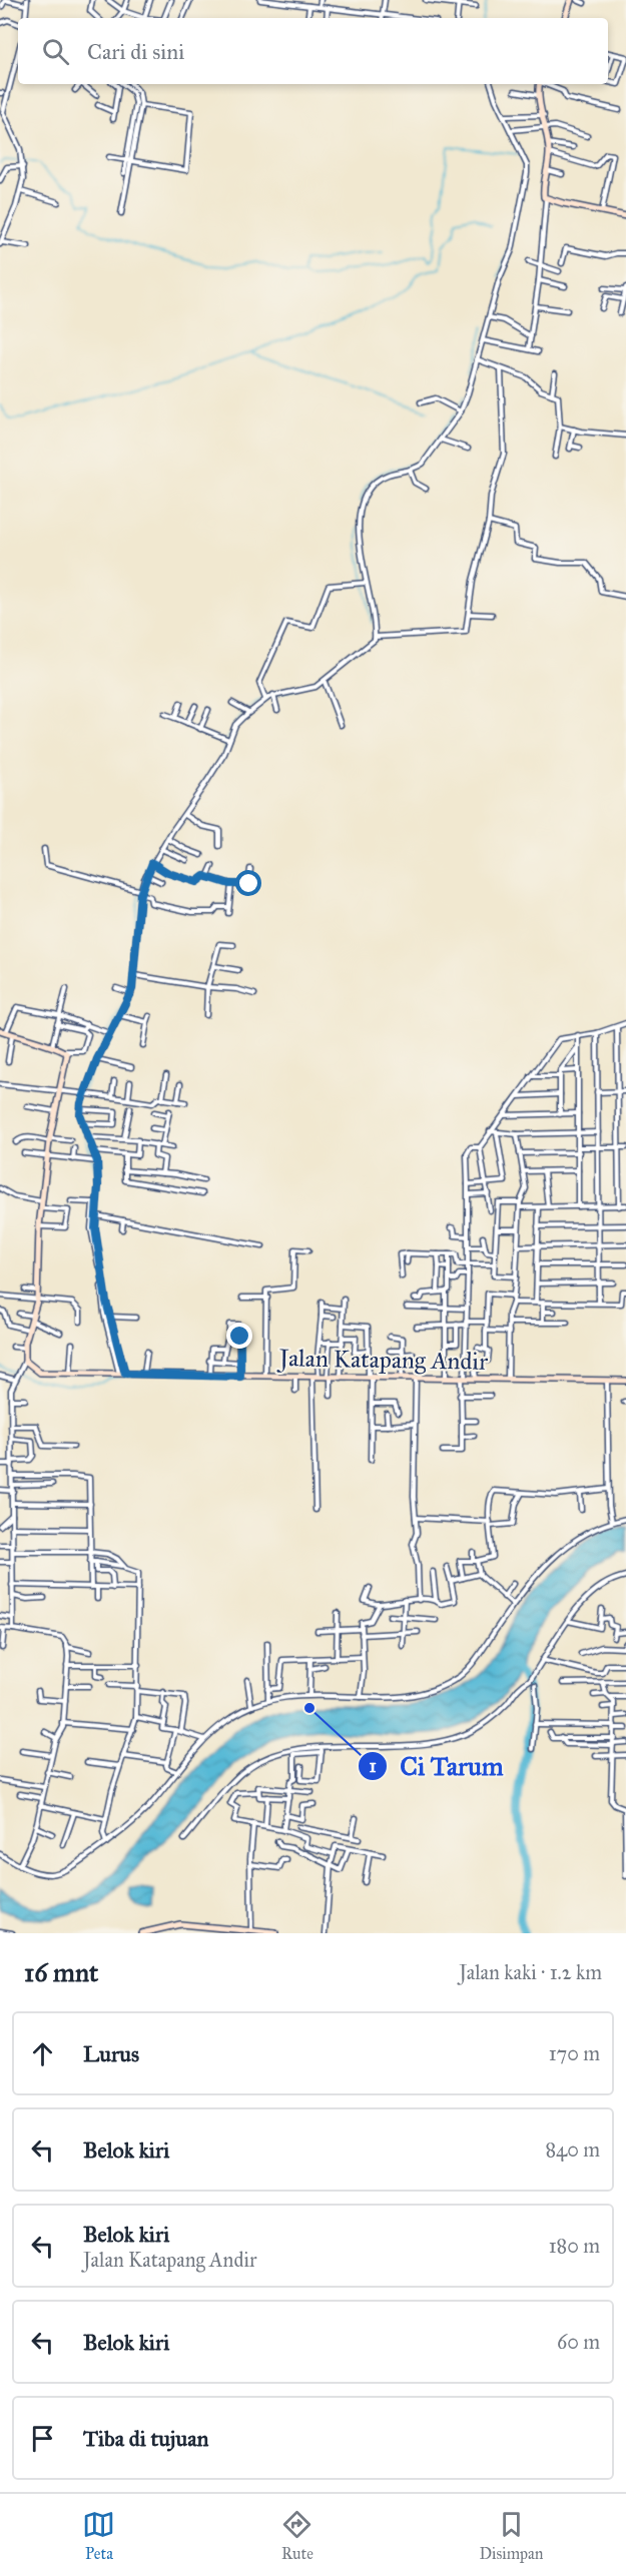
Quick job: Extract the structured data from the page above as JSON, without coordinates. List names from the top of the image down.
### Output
{
  "streets": {
    "street": ["Jalan Katapang Andir"]
  },
  "places": ["Ci Tarum"],
  "page": {
    "search": "Cari di sini",
    "heading": ["16 mnt", "Jalan kaki · 1.2 km"],
    "list": [
      ["Lurus", "170 m"],
      ["Belok kiri", "840 m"],
      ["Belok kiri", "Jalan Katapang Andir", "180 m"],
      ["Belok kiri", "60 m"],
      "Tiba di tujuan"
    ],
    "nav": ["Peta", "Rute", "Disimpan"]
  }
}
